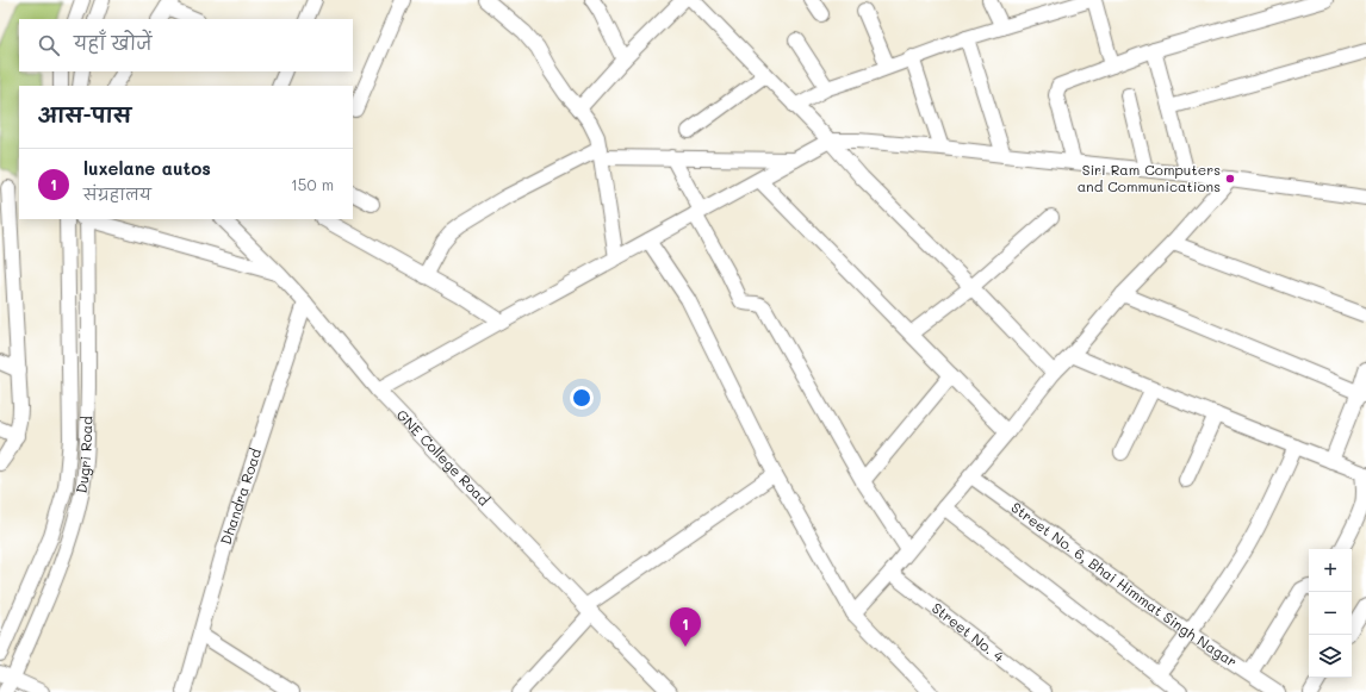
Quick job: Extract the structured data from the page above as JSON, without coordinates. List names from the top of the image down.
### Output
{
  "streets": {
    "street": [
      "Dugri Road",
      "GNE College Road",
      "Dhandra Road",
      "Street No. 6, Bhai Himmat Singh Nagar",
      "Street No. 4"
    ]
  },
  "crossings": [
    ["GNE College Road", "Dhandra Road"]
  ],
  "places": ["Siri Ram Computers and Communications"],
  "page": {
    "search": "यहाँ खोजें",
    "heading": "आस-पास",
    "list": [
      {
        "mark": "1",
        "name": "luxelane autos",
        "note": "संग्रहालय",
        "value": "150 m"
      }
    ],
    "map_buttons": ["+", "−"],
    "pins": "1"
  }
}
